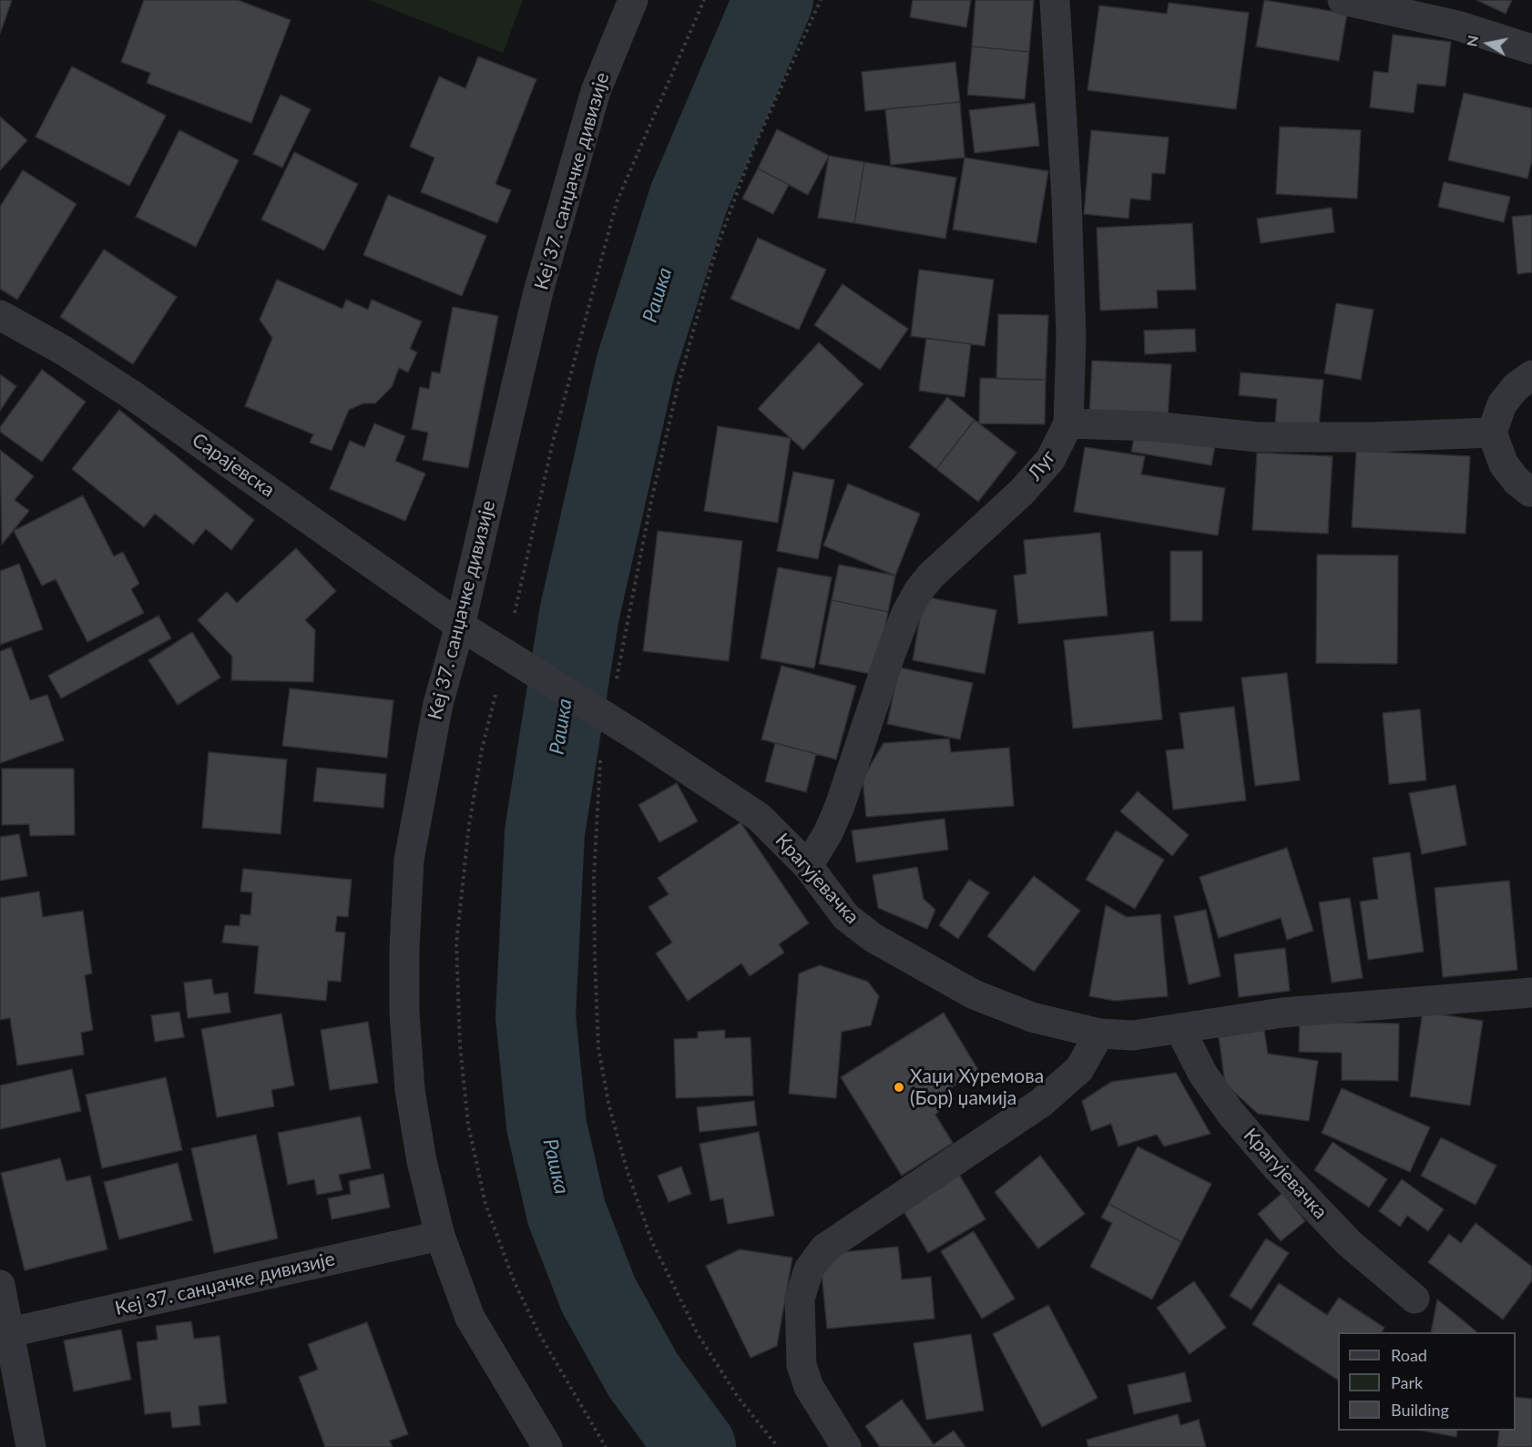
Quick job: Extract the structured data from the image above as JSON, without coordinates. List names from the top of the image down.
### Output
{
  "streets": {
    "street": [
      "Кеј 37. санџачке дивизије",
      "Сарајевска",
      "Луг",
      "Крагујевачка"
    ]
  },
  "crossings": [
    ["Кеј 37. санџачке дивизије", "Сарајевска"],
    ["Сарајевска", "Крагујевачка"],
    ["Луг", "Крагујевачка"]
  ],
  "water": ["Рашка"],
  "places": ["Хаџи Хуремова (Бор) џамија"],
  "legend": ["Road", "Park", "Building"],
  "north": "left"
}
